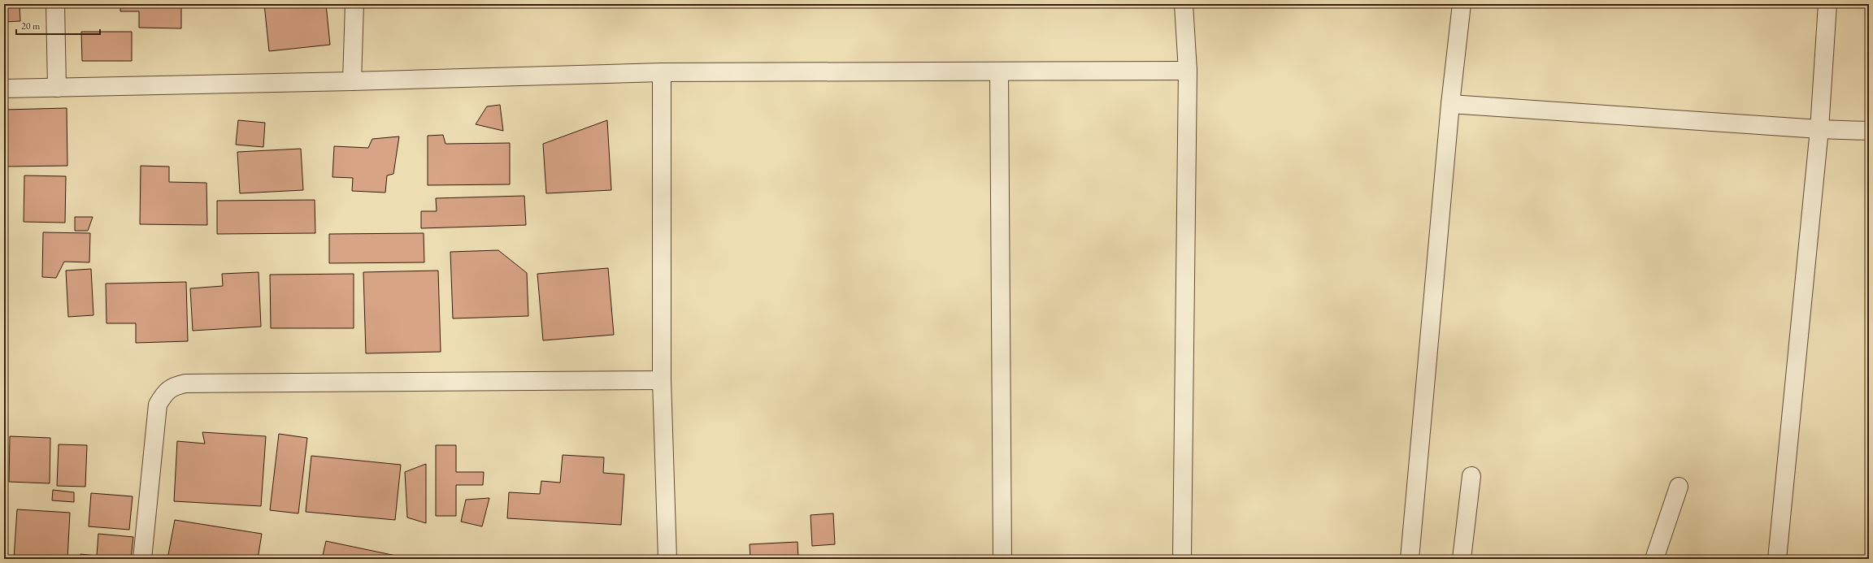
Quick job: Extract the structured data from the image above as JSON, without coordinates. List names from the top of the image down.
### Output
{
  "scale_bar": "20 m"
}
